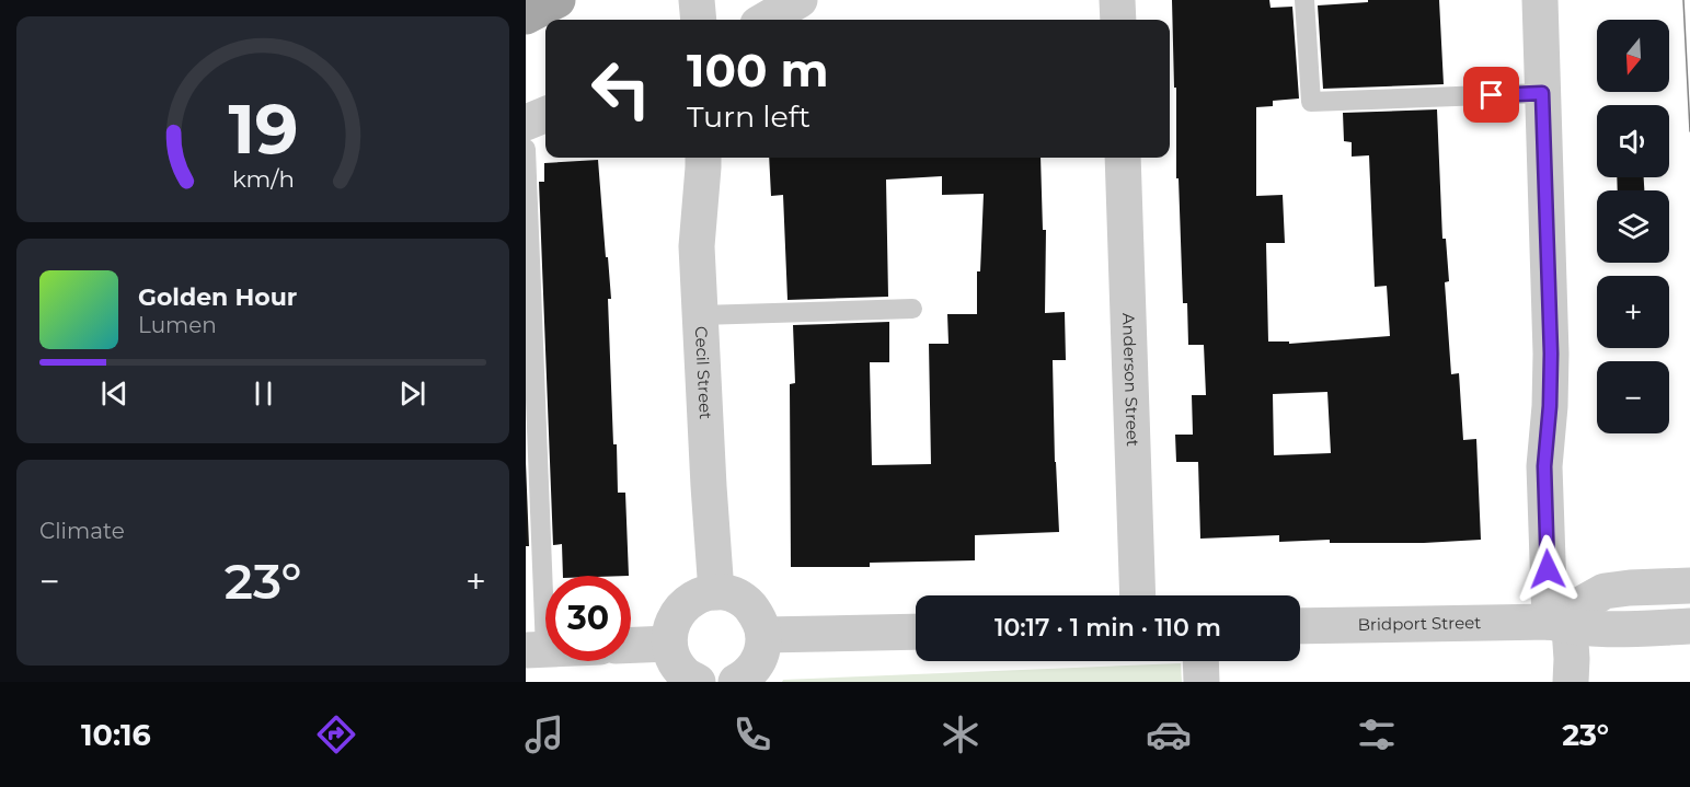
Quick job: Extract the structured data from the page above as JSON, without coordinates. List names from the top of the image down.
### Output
{
  "streets": {
    "street": ["Cecil Street", "Anderson Street", "Bridport Street"]
  },
  "north": "bottom",
  "page": {
    "map_buttons": ["+", "−"],
    "turn": ["100 m", "Turn left"],
    "song": ["Golden Hour", "Lumen"],
    "tile": "Climate",
    "heat": ["−", "23°", "+"],
    "limit": "30",
    "trip": "10:17 · 1 min · 110 m",
    "tabs": ["10:16", "23°"],
    "gauge": ["19", "km/h"]
  }
}
